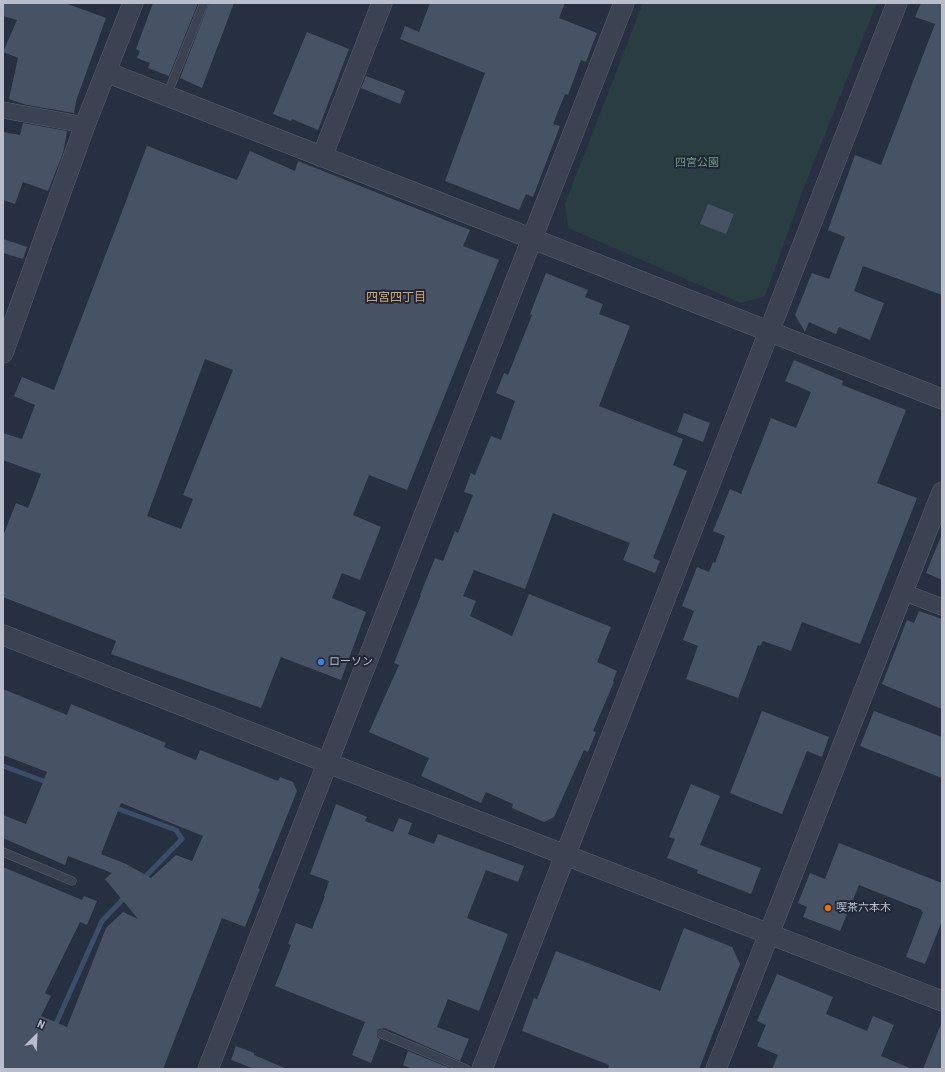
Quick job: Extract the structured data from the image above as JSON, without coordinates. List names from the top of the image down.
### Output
{
  "districts": ["四宮四丁目"],
  "parks": ["四宮公園"],
  "places": ["ローソン", "喫茶六本木"],
  "north": "top right"
}
